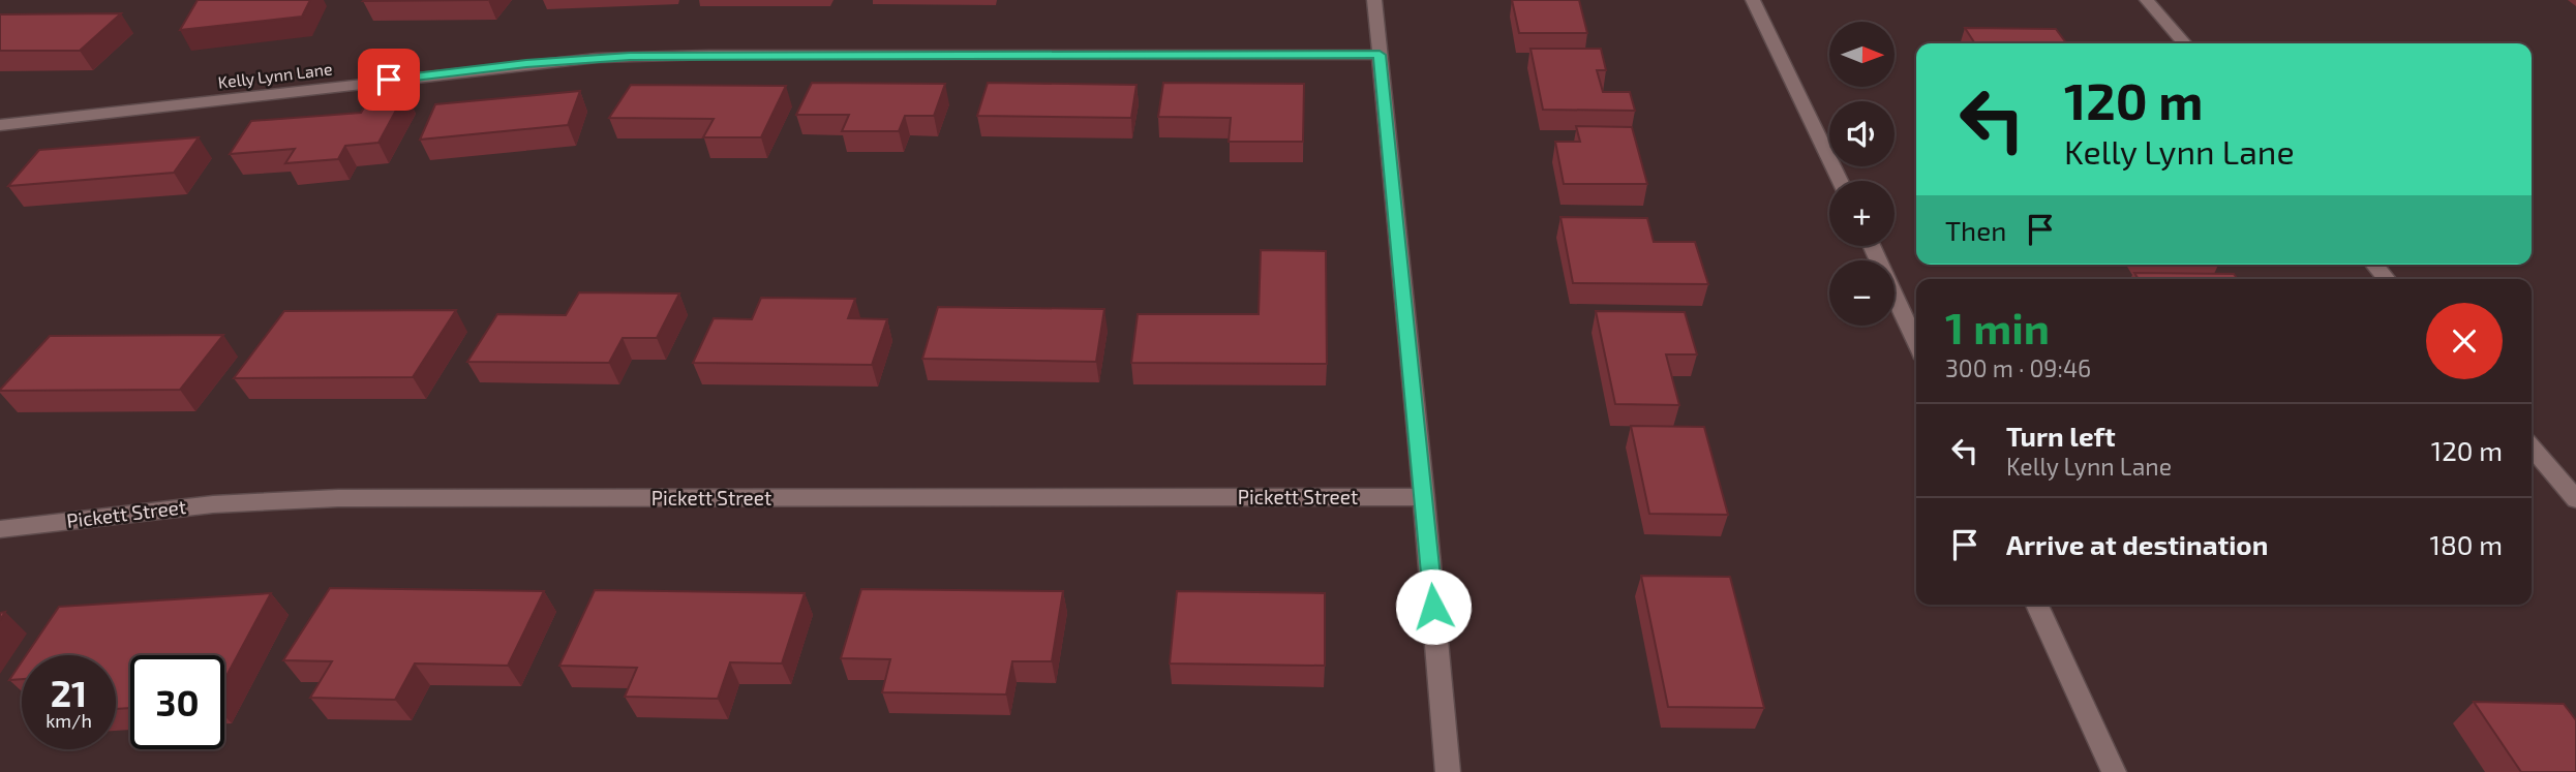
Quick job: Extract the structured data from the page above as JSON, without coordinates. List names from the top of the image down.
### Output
{
  "streets": {
    "street": ["Kelly Lynn Lane", "Pickett Street"]
  },
  "north": "right",
  "page": {
    "map_buttons": ["+", "−"],
    "turn": ["120 m", "Kelly Lynn Lane"],
    "then": "Then",
    "heading": ["1 min", "300 m · 09:46"],
    "list": [
      {
        "name": "Turn left",
        "note": "Kelly Lynn Lane",
        "value": "120 m"
      },
      {
        "name": "Arrive at destination",
        "value": "180 m"
      }
    ],
    "speed": "21 km/h",
    "limit": "30"
  }
}
